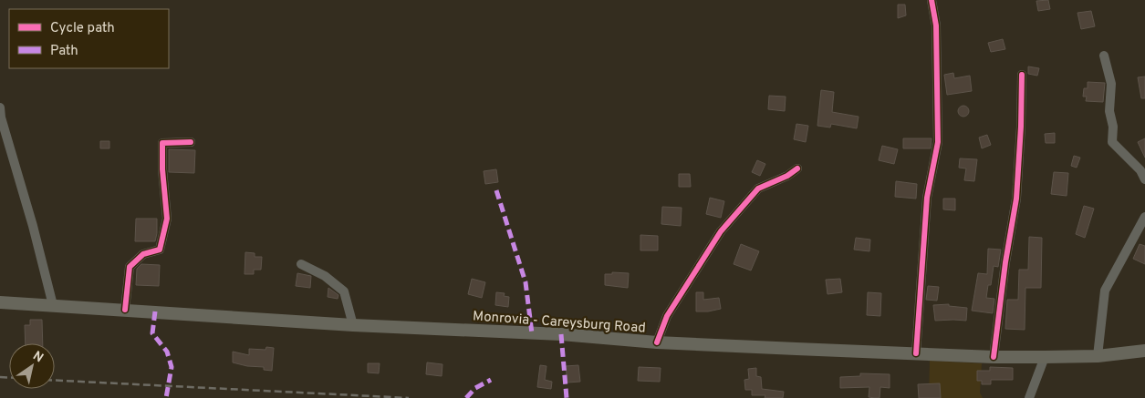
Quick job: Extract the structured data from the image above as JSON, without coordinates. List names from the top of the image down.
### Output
{
  "streets": {
    "main road": ["Monrovia - Careysburg Road"]
  },
  "legend": ["Cycle path", "Path"],
  "north": "top right"
}
